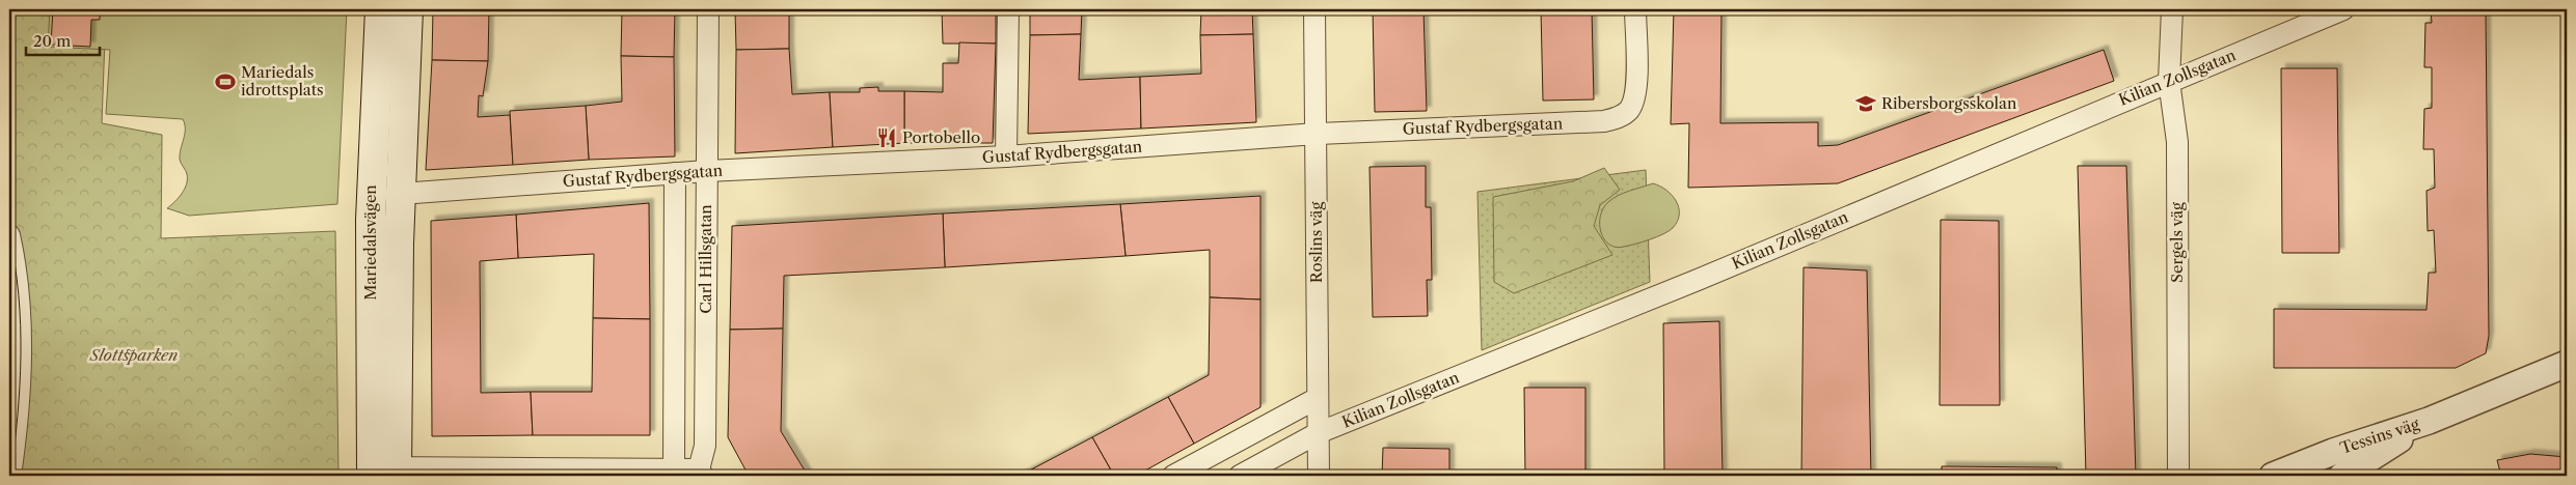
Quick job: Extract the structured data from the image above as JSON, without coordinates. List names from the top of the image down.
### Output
{
  "streets": {
    "main road": ["Mariedalsvägen"],
    "street": [
      "Kilian Zollsgatan",
      "Gustaf Rydbergsgatan",
      "Roslins väg",
      "Sergels väg",
      "Carl Hillsgatan",
      "Tessins väg"
    ]
  },
  "crossings": [
    ["Kilian Zollsgatan", "Roslins väg"],
    ["Kilian Zollsgatan", "Sergels väg"],
    ["Gustaf Rydbergsgatan", "Mariedalsvägen"],
    ["Gustaf Rydbergsgatan", "Roslins väg"],
    ["Gustaf Rydbergsgatan", "Carl Hillsgatan"]
  ],
  "parks": ["Slottsparken"],
  "places": {
    "sports": ["Mariedals idrottsplats"],
    "school or university": ["Ribersborgsskolan"],
    "restaurant": ["Portobello"]
  },
  "scale_bar": "20 m"
}
